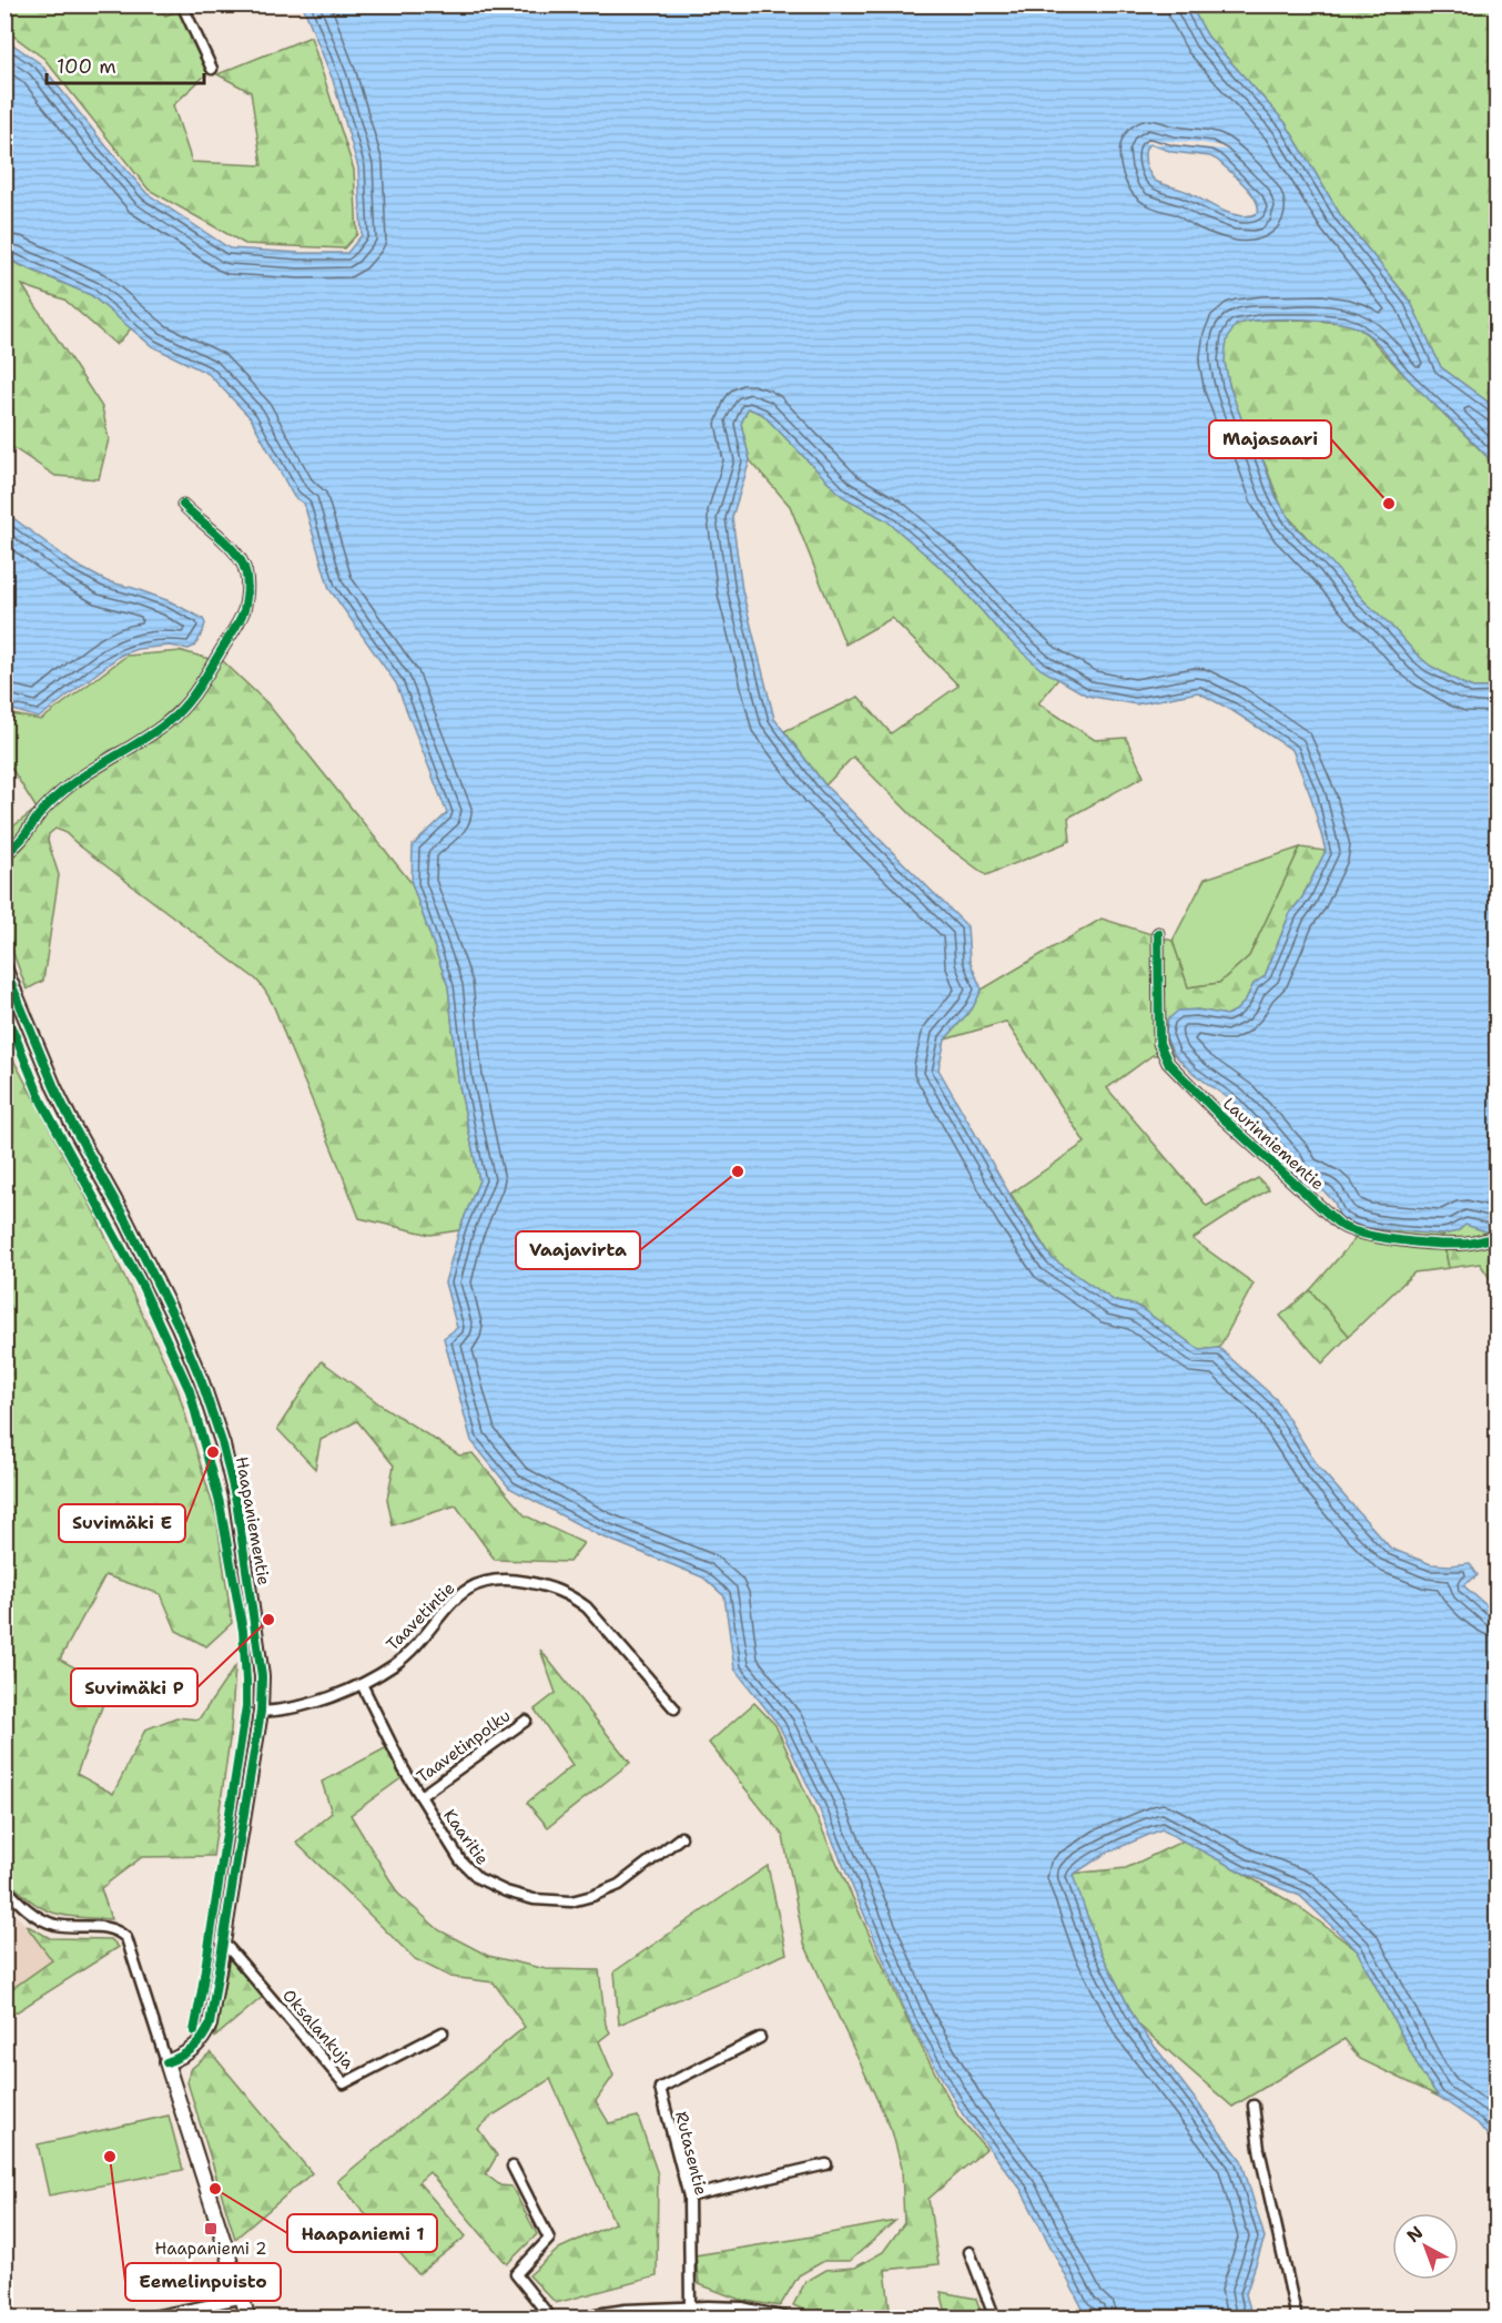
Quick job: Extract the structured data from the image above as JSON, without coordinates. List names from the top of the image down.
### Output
{
  "streets": {
    "street": [
      "Laurinniementie",
      "Haapaniementie",
      "Taavetintie",
      "Taavetinpolku",
      "Kaaritie",
      "Oksalankuja",
      "Rutasentie"
    ]
  },
  "crossings": [
    ["Haapaniementie", "Taavetintie"],
    ["Haapaniementie", "Oksalankuja"],
    ["Taavetintie", "Kaaritie"],
    ["Taavetinpolku", "Kaaritie"]
  ],
  "places": {
    "other": [
      "Majasaari",
      "Vaajavirta",
      "Suvimäki E",
      "Suvimäki P",
      "Eemelinpuisto",
      "Haapaniemi 1"
    ],
    "transit": ["Haapaniemi 2"]
  },
  "scale_bar": "100 m",
  "north": "top left"
}
